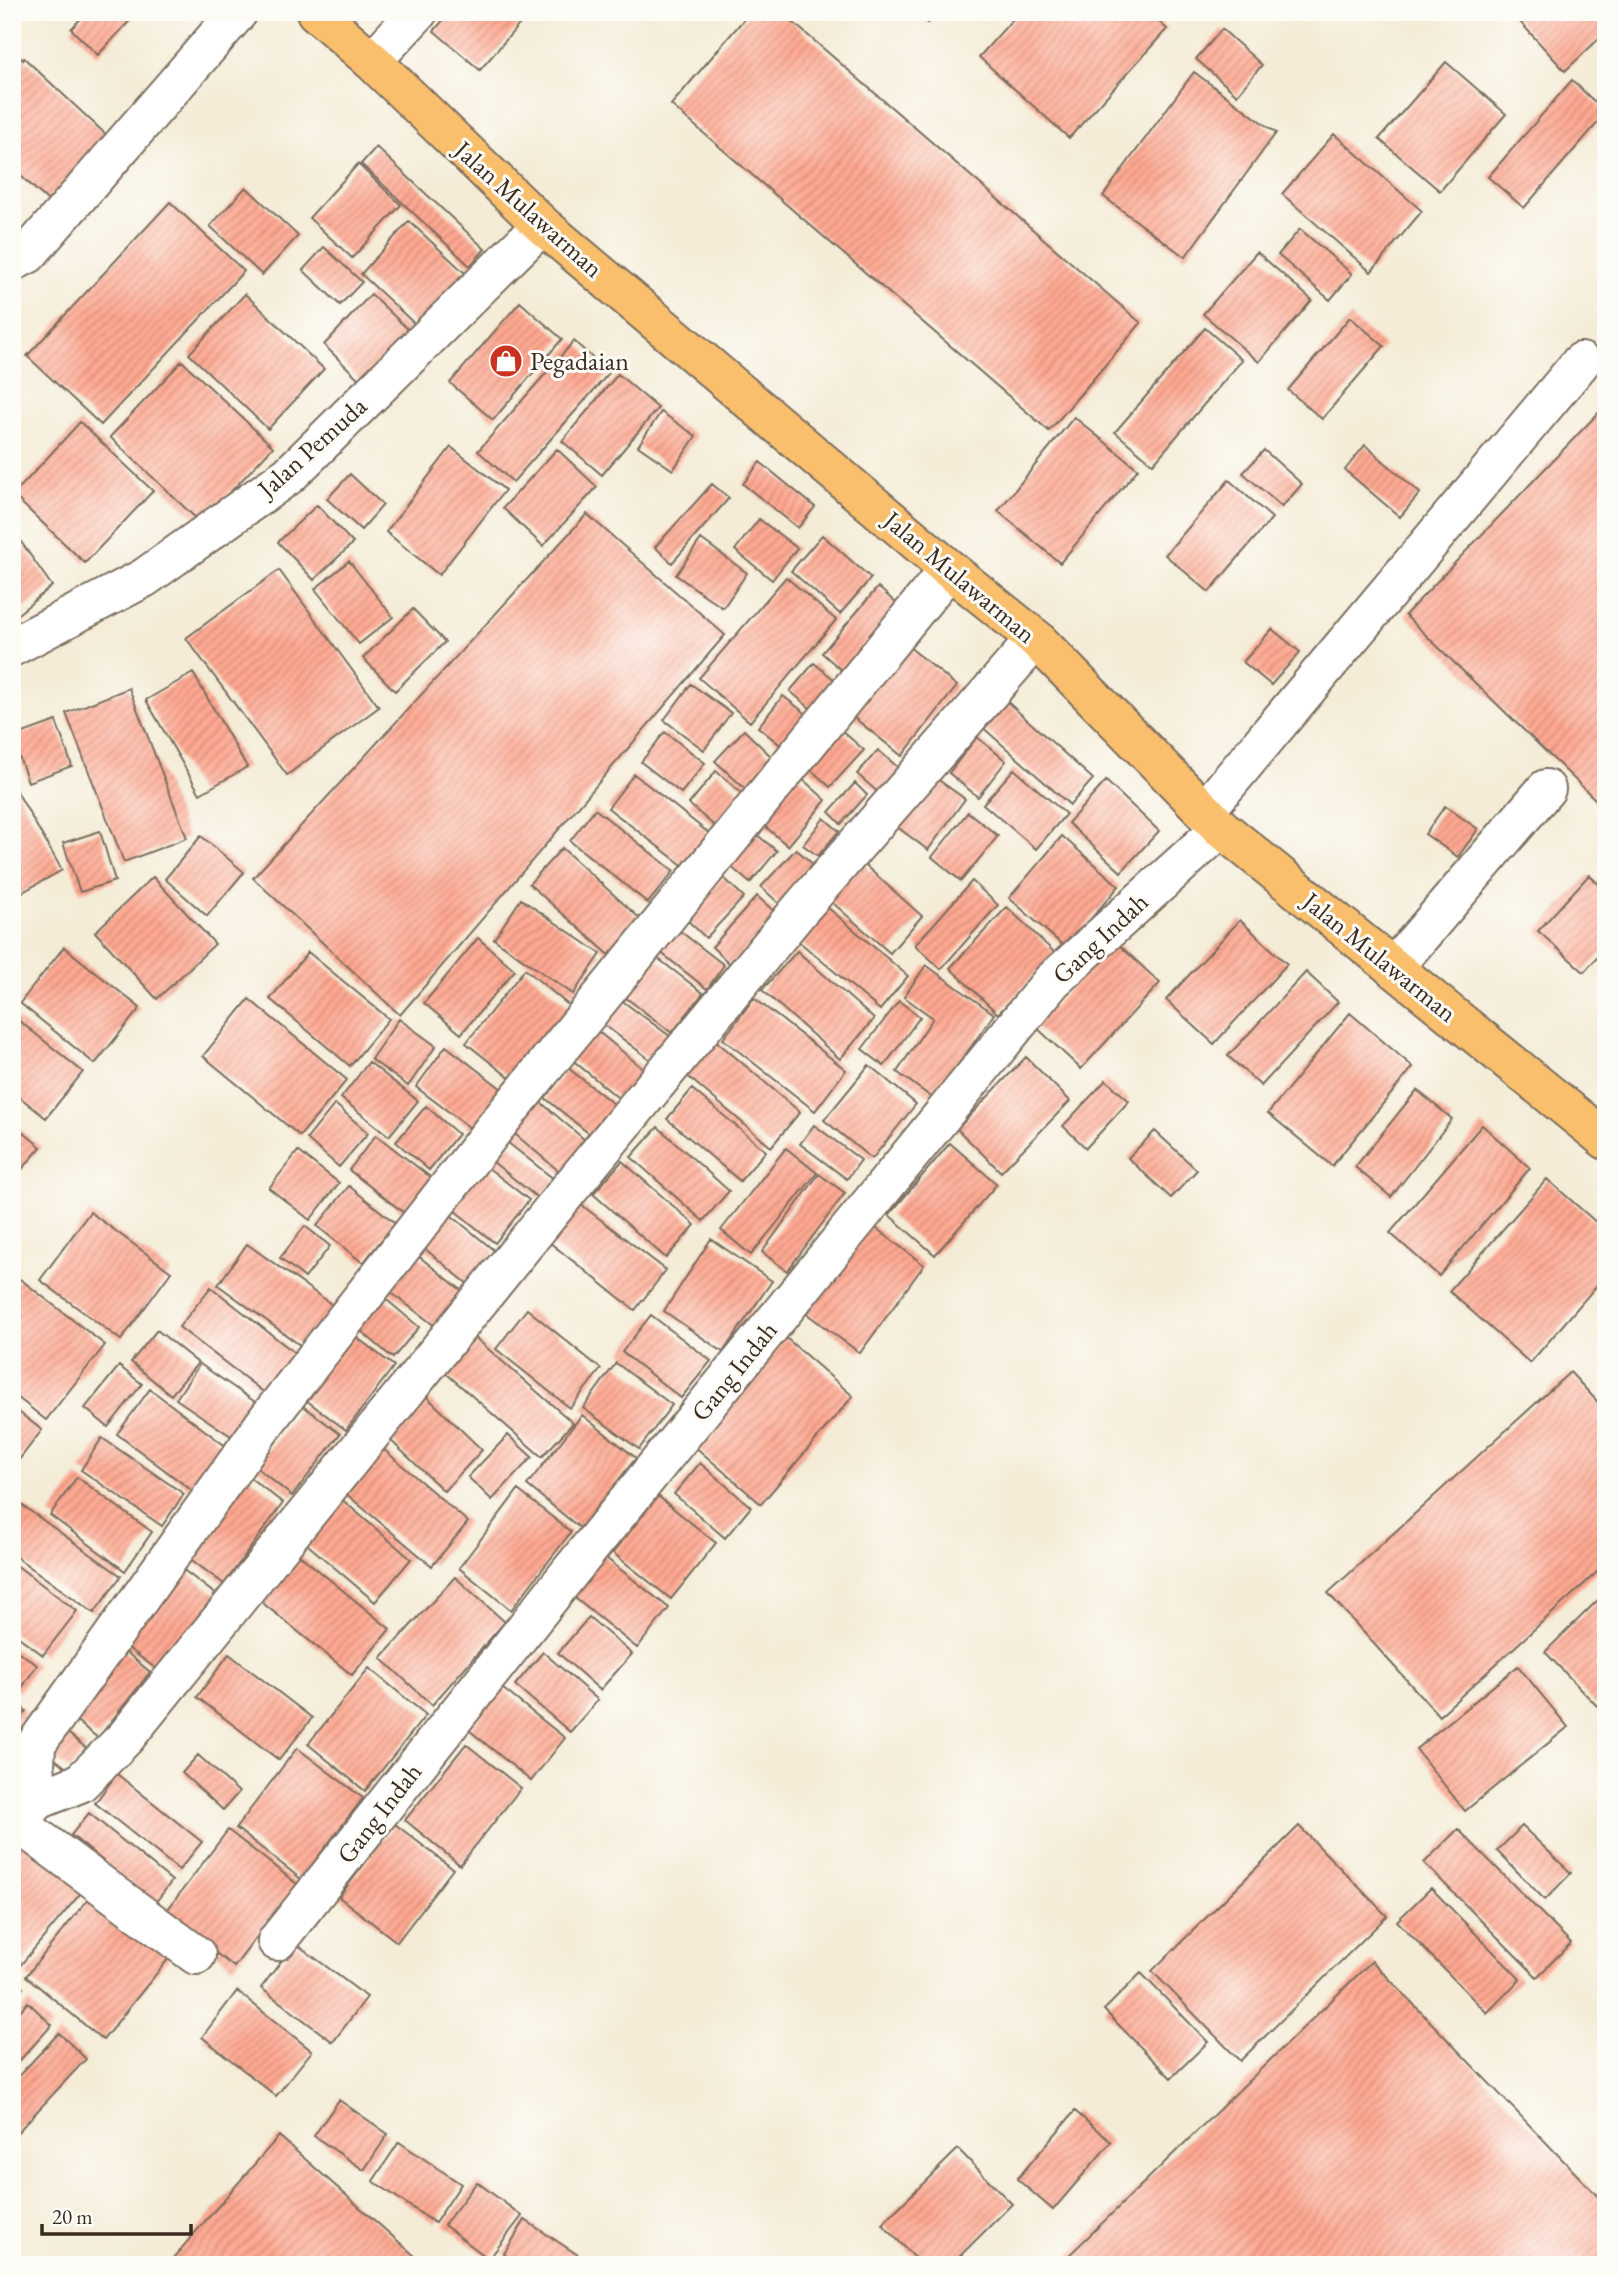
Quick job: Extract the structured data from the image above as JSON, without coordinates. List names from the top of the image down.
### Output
{
  "streets": {
    "highway": ["Jalan Mulawarman"],
    "street": ["Jalan Pemuda", "Gang Indah"]
  },
  "crossings": [
    ["Jalan Mulawarman", "Jalan Pemuda"],
    ["Jalan Mulawarman", "Gang Indah"]
  ],
  "places": {
    "shop": ["Pegadaian"]
  },
  "scale_bar": "20 m"
}
